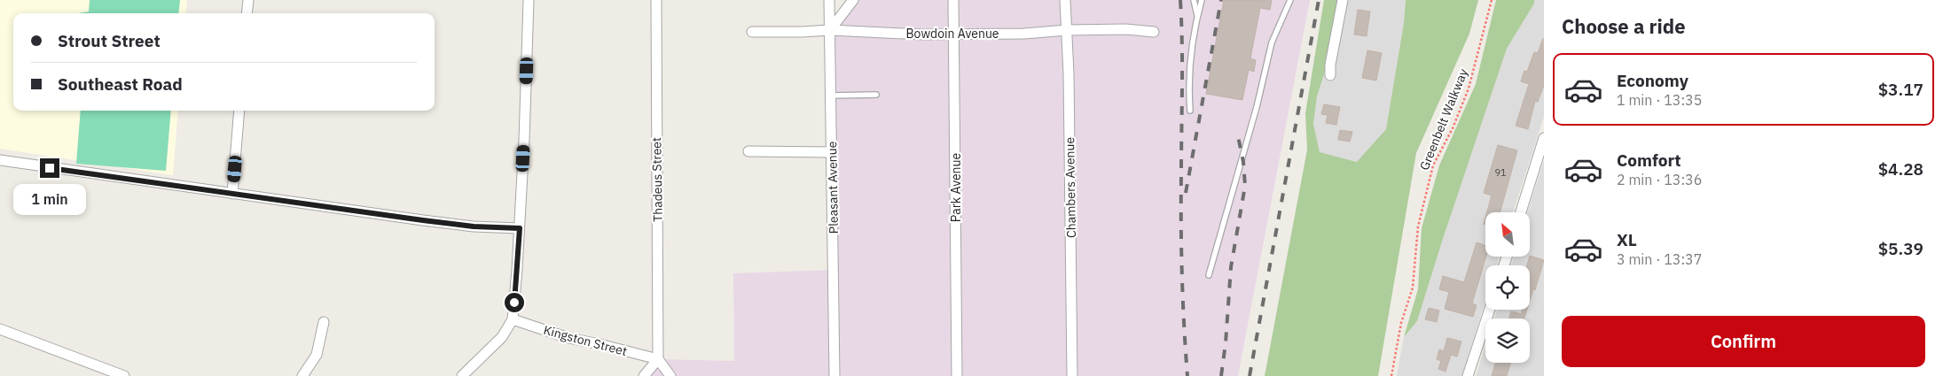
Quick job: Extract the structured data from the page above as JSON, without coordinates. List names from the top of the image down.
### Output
{
  "streets": {
    "street": [
      "Bowdoin Avenue",
      "Thadeus Street",
      "Pleasant Avenue",
      "Park Avenue",
      "Chambers Avenue",
      "Kingston Street"
    ],
    "path": ["Greenbelt Walkway"]
  },
  "crossings": [
    ["Bowdoin Avenue", "Pleasant Avenue"],
    ["Bowdoin Avenue", "Park Avenue"],
    ["Bowdoin Avenue", "Chambers Avenue"],
    ["Thadeus Street", "Kingston Street"]
  ],
  "house_numbers": ["91"],
  "north": "top left",
  "page": {
    "heading": "Choose a ride",
    "banner": ["Strout Street", "Southeast Road"],
    "list": [
      {
        "name": "Economy",
        "note": "1 min · 13:35",
        "value": "$3.17"
      },
      {
        "name": "Comfort",
        "note": "2 min · 13:36",
        "value": "$4.28"
      },
      {
        "name": "XL",
        "note": "3 min · 13:37",
        "value": "$5.39"
      }
    ],
    "bubble": "1 min",
    "buttons": "Confirm"
  }
}
